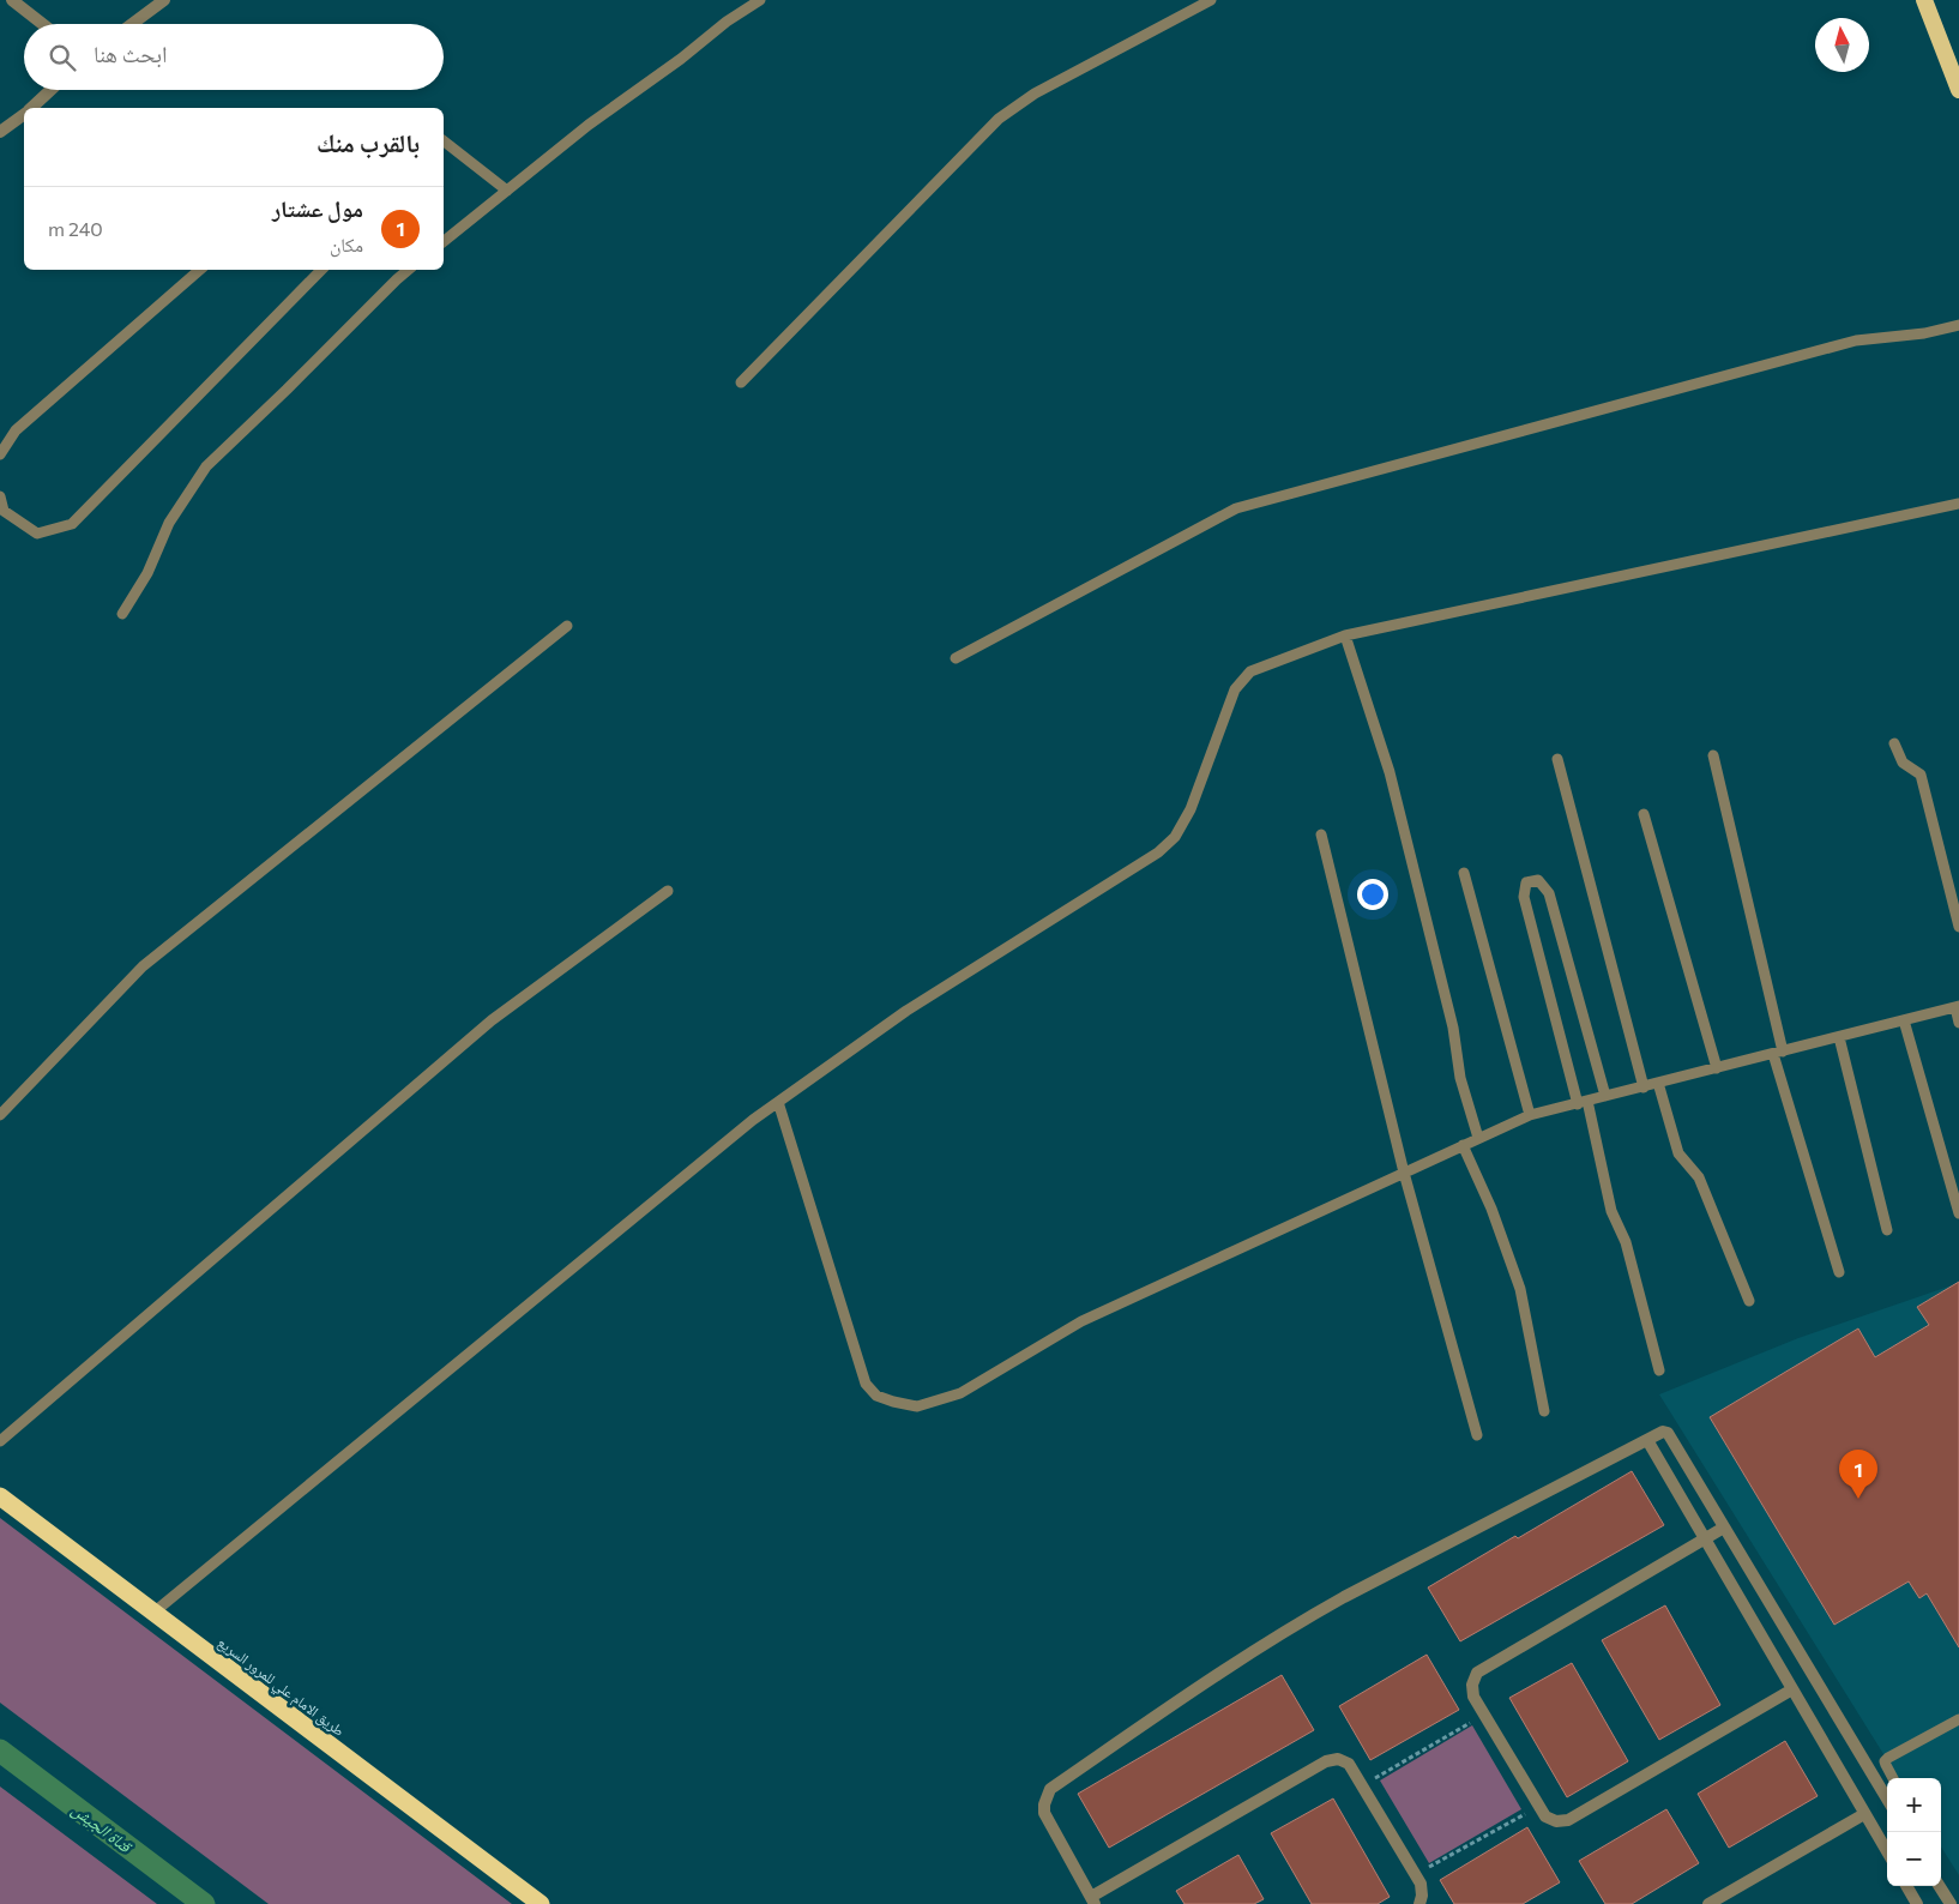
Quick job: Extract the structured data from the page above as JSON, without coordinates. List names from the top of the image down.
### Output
{
  "streets": {
    "highway": ["طريق الامام علي للمرور السريع"]
  },
  "water": ["قناة الجيش"],
  "north": "top",
  "page": {
    "search": "ابحث هنا",
    "heading": "بالقرب منك",
    "list": [
      {
        "mark": "1",
        "name": "مول عشتار",
        "note": "مكان",
        "value": "240 m"
      }
    ],
    "pins": "1",
    "map_buttons": ["+", "−"]
  }
}
